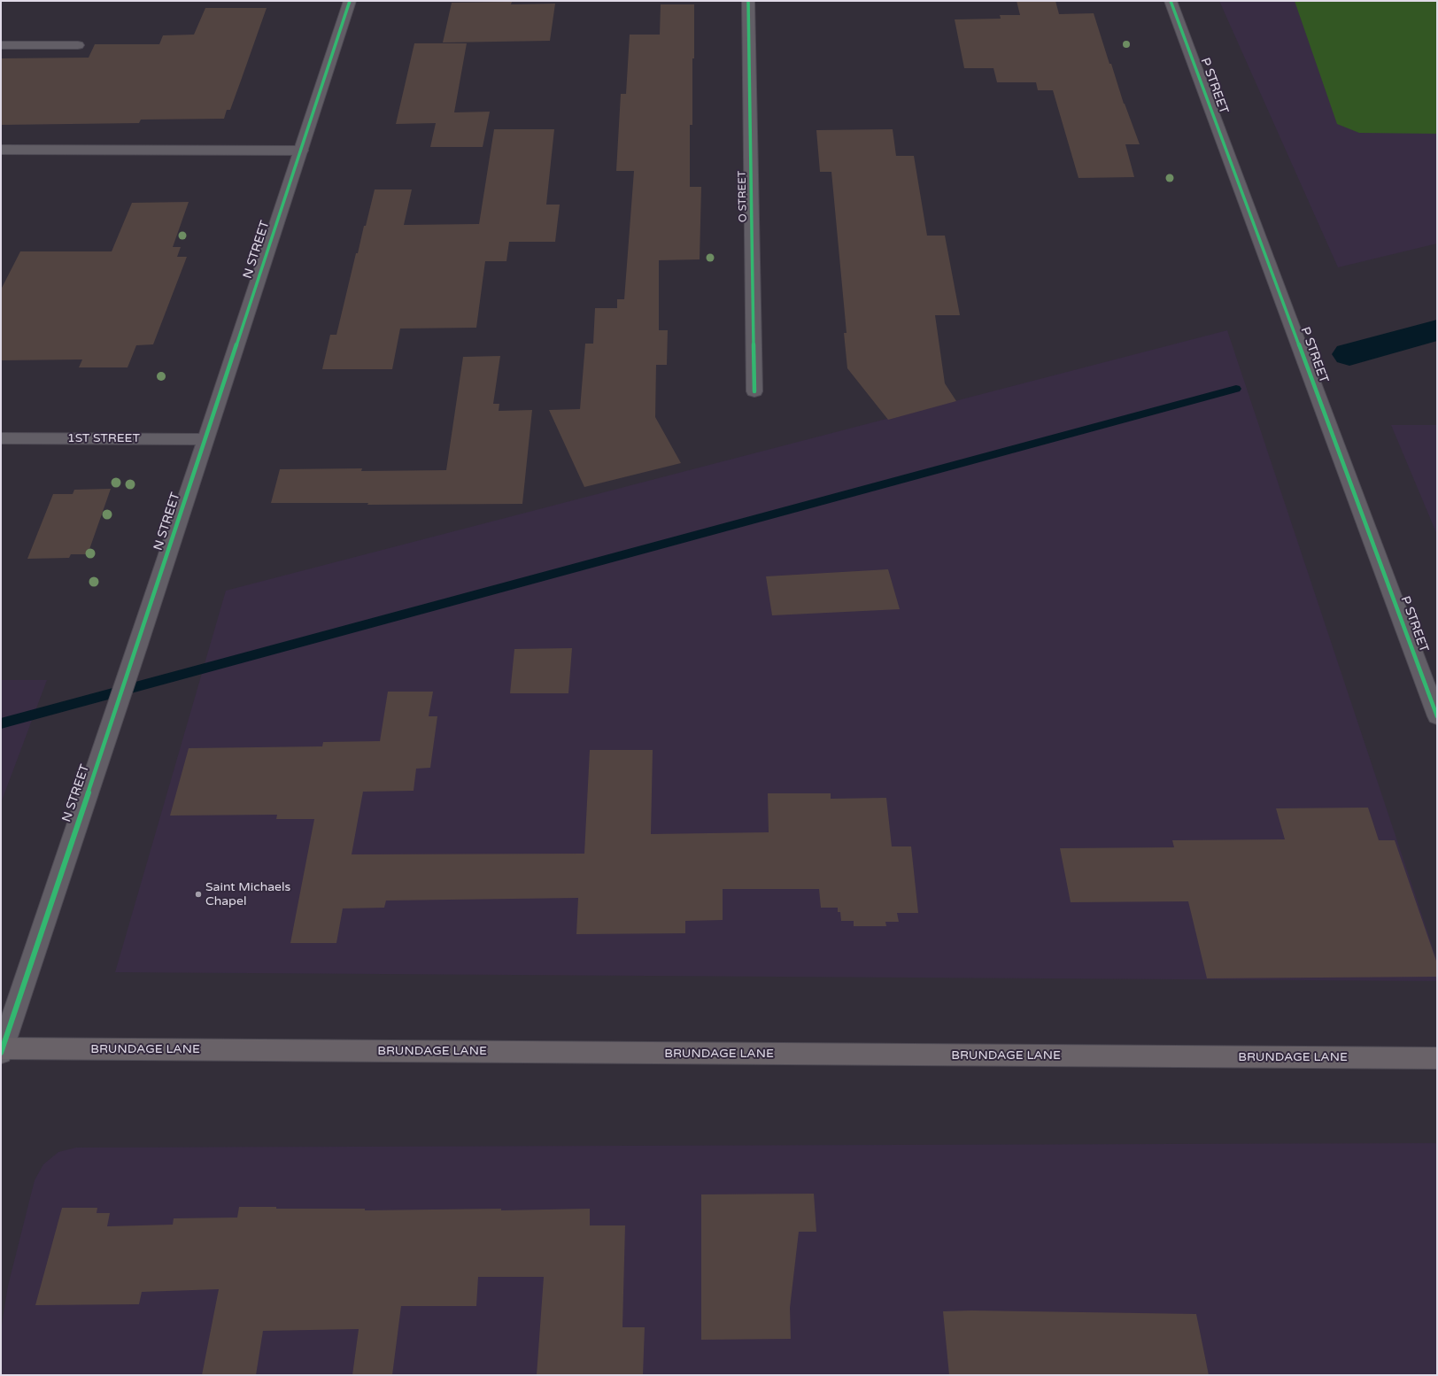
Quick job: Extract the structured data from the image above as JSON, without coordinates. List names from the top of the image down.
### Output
{
  "streets": {
    "main road": ["BRUNDAGE LANE"],
    "street": [
      "P STREET",
      "O STREET",
      "N STREET",
      "1ST STREET"
    ]
  },
  "crossings": [
    ["N STREET", "1ST STREET"],
    ["N STREET", "BRUNDAGE LANE"]
  ],
  "places": ["Saint Michaels Chapel"]
}
